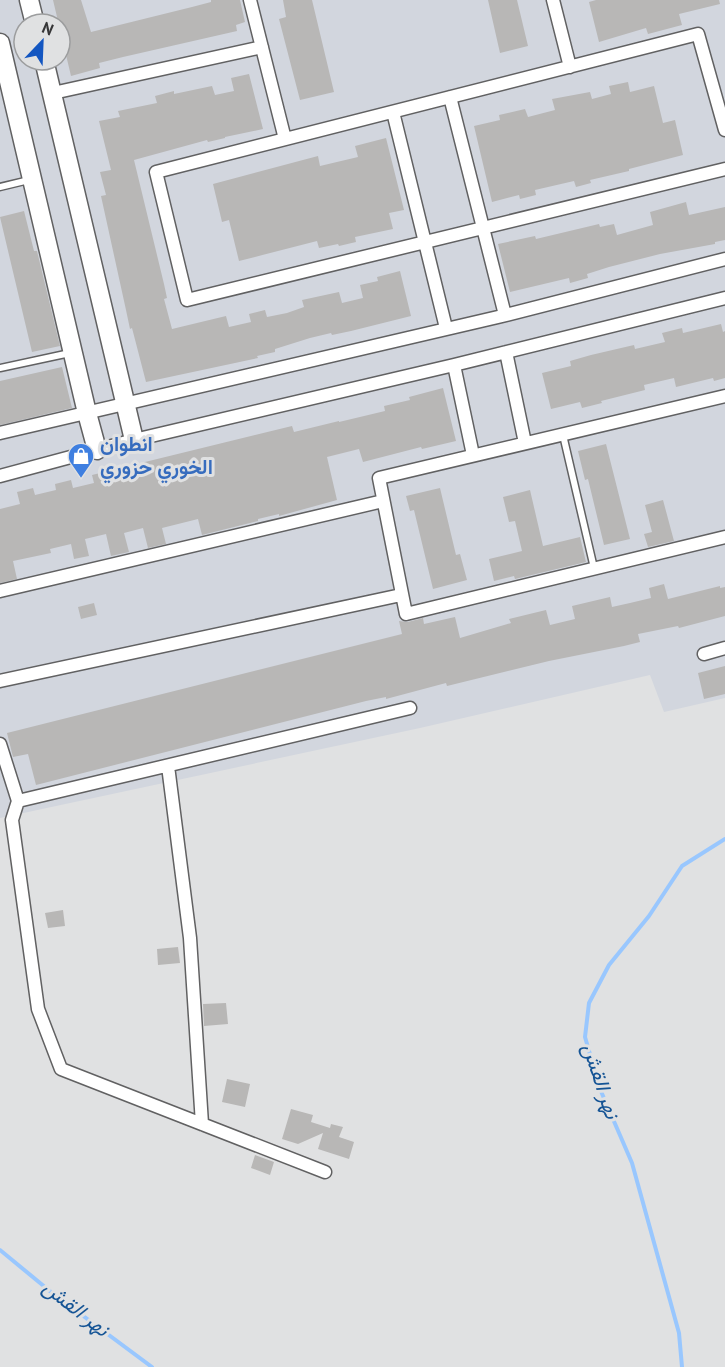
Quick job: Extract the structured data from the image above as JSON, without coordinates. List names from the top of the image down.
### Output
{
  "water": ["نهر القش"],
  "places": {
    "shop": ["انطوان الخوري حزوري"]
  },
  "north": "top right"
}
